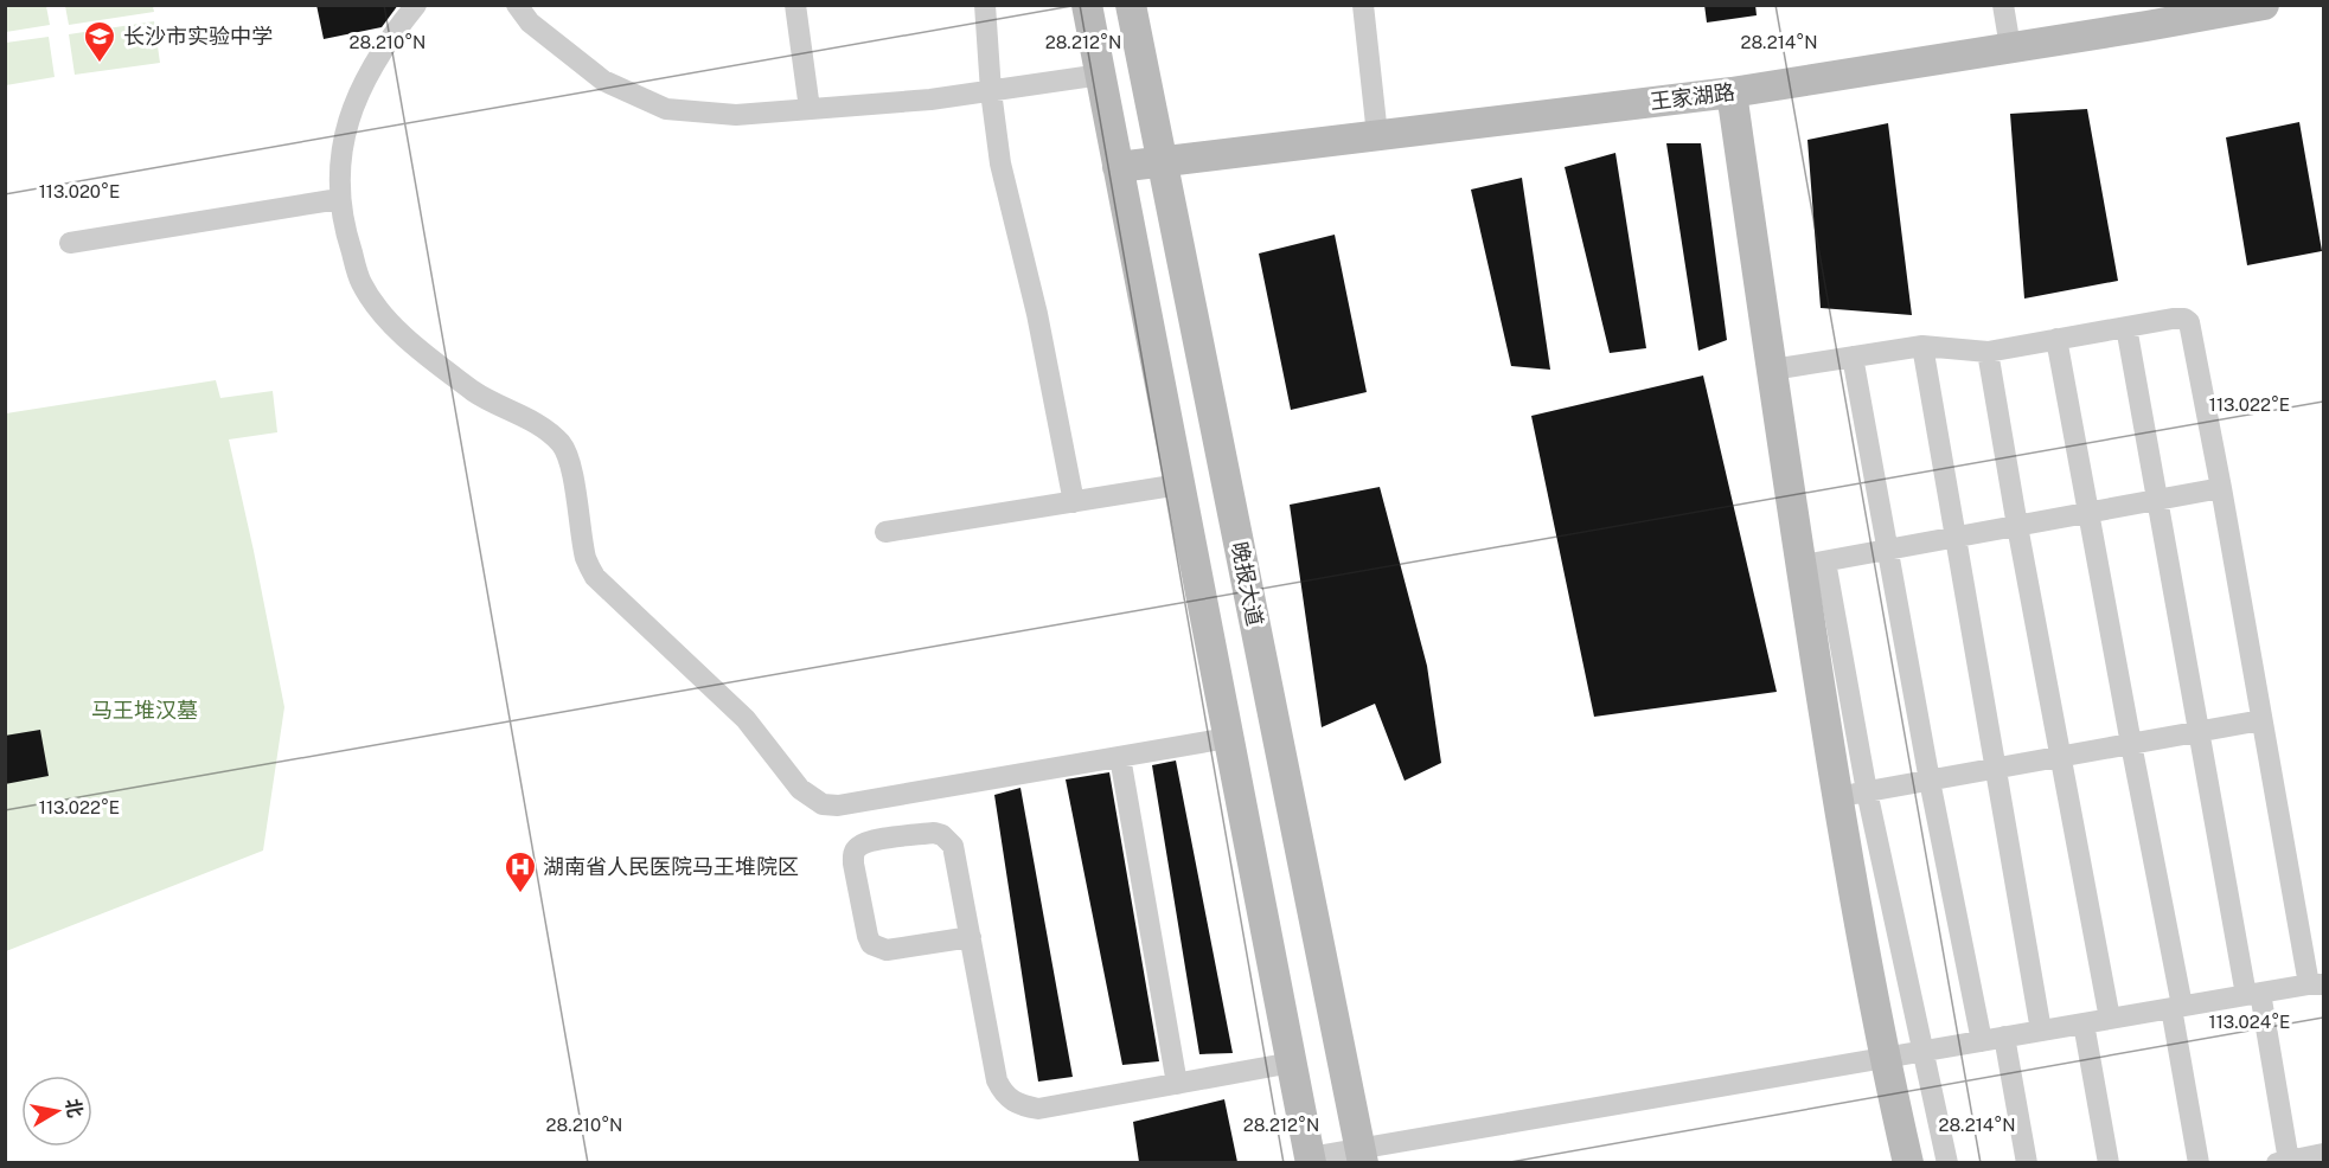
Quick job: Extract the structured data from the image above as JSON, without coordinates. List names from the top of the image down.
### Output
{
  "streets": {
    "main road": ["王家湖路", "晚报大道"]
  },
  "crossings": [
    ["王家湖路", "晚报大道"]
  ],
  "parks": ["马王堆汉墓"],
  "places": {
    "school or university": ["长沙市实验中学"],
    "hospital": ["湖南省人民医院马王堆院区"]
  },
  "north": "right",
  "coordinates": [
    "28.210°N",
    "28.212°N",
    "28.214°N",
    "113.020°E",
    "113.022°E",
    "113.024°E"
  ]
}
